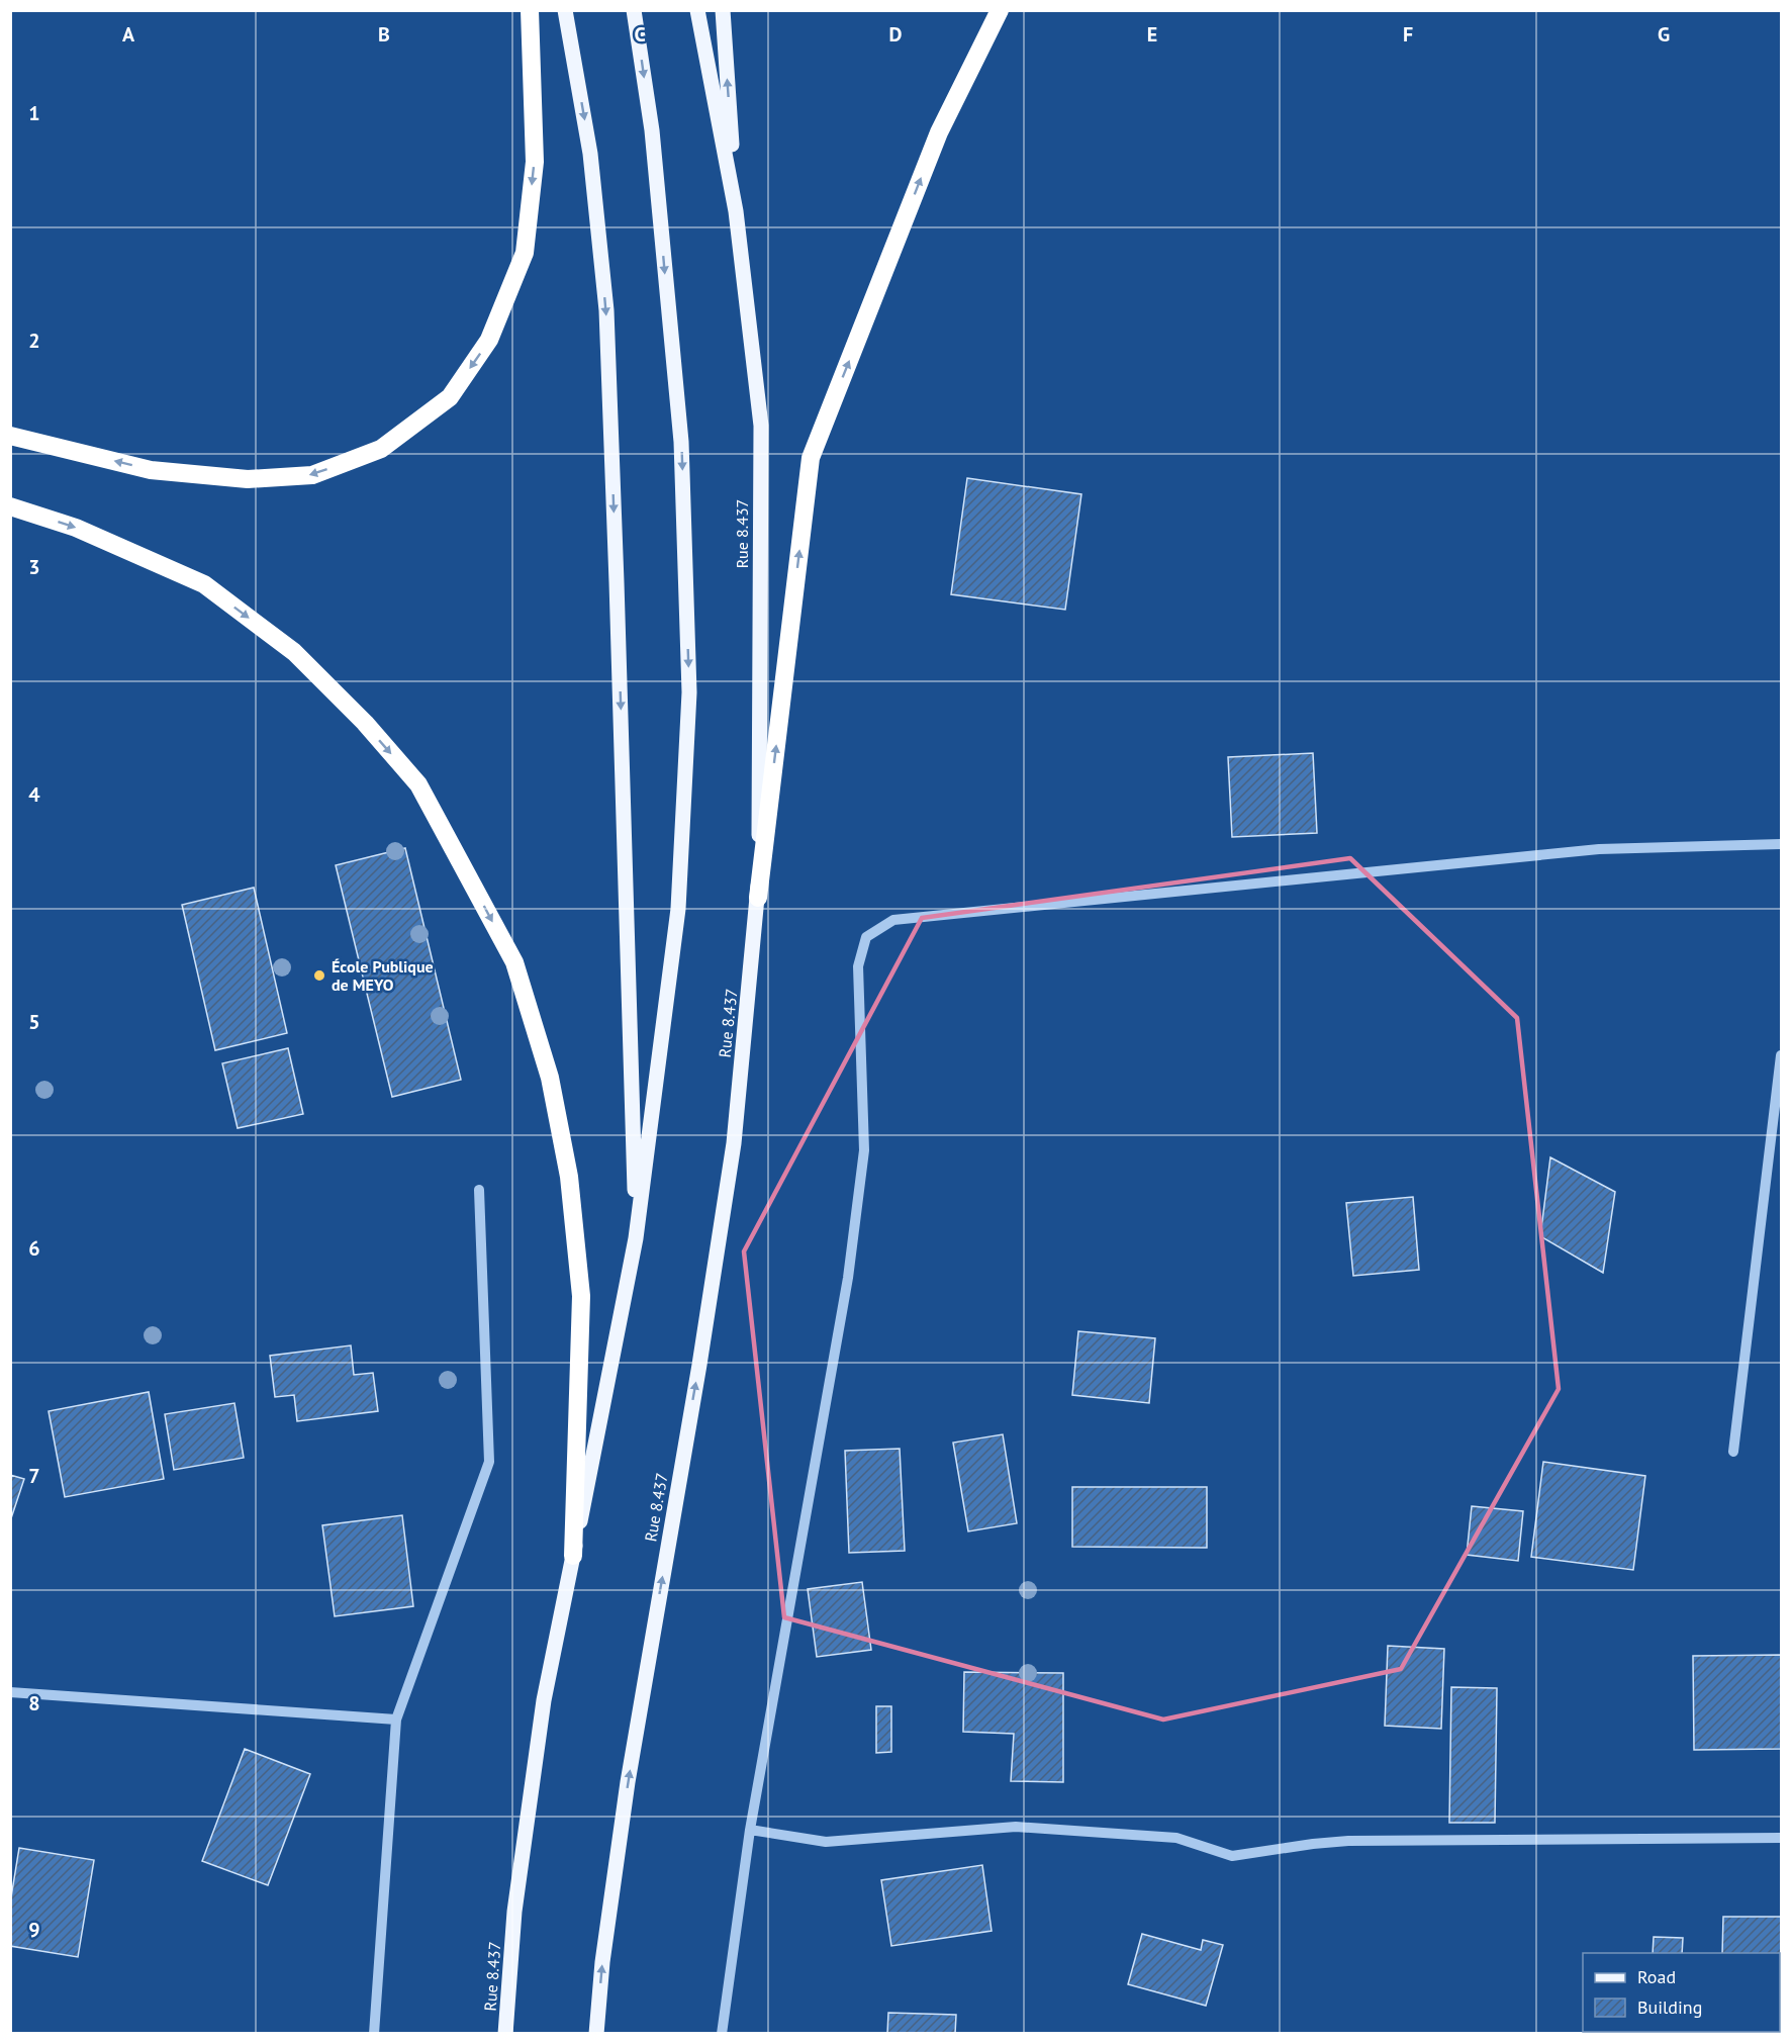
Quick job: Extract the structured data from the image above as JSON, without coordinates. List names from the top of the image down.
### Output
{
  "streets": {
    "main road": ["Rue 8.437"]
  },
  "places": ["École Publique de MEYO"],
  "legend": ["Road", "Building"],
  "grid": {
    "columns": [
      "A",
      "B",
      "C",
      "D",
      "E",
      "F",
      "G"
    ],
    "rows": [
      "1",
      "2",
      "3",
      "4",
      "5",
      "6",
      "7",
      "8",
      "9"
    ]
  }
}
